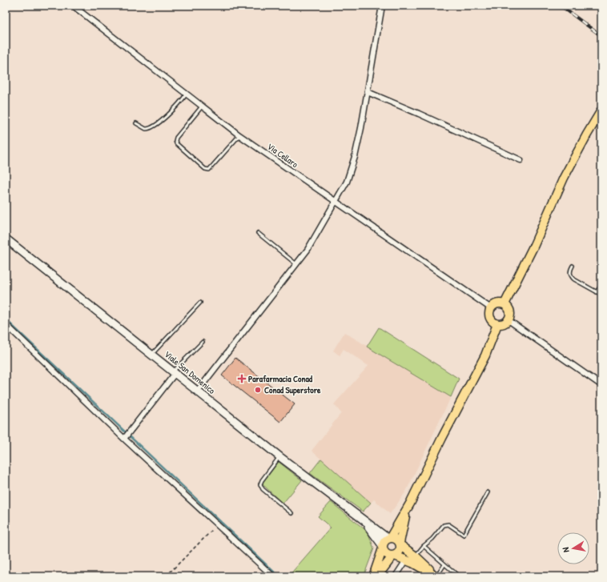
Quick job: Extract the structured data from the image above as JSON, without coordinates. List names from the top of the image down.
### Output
{
  "streets": {
    "main road": ["Viale San Domenico"],
    "street": ["Via Cellaro"]
  },
  "places": {
    "health": ["Parafarmacia Conad"],
    "other": ["Conad Superstore"]
  },
  "north": "left"
}
